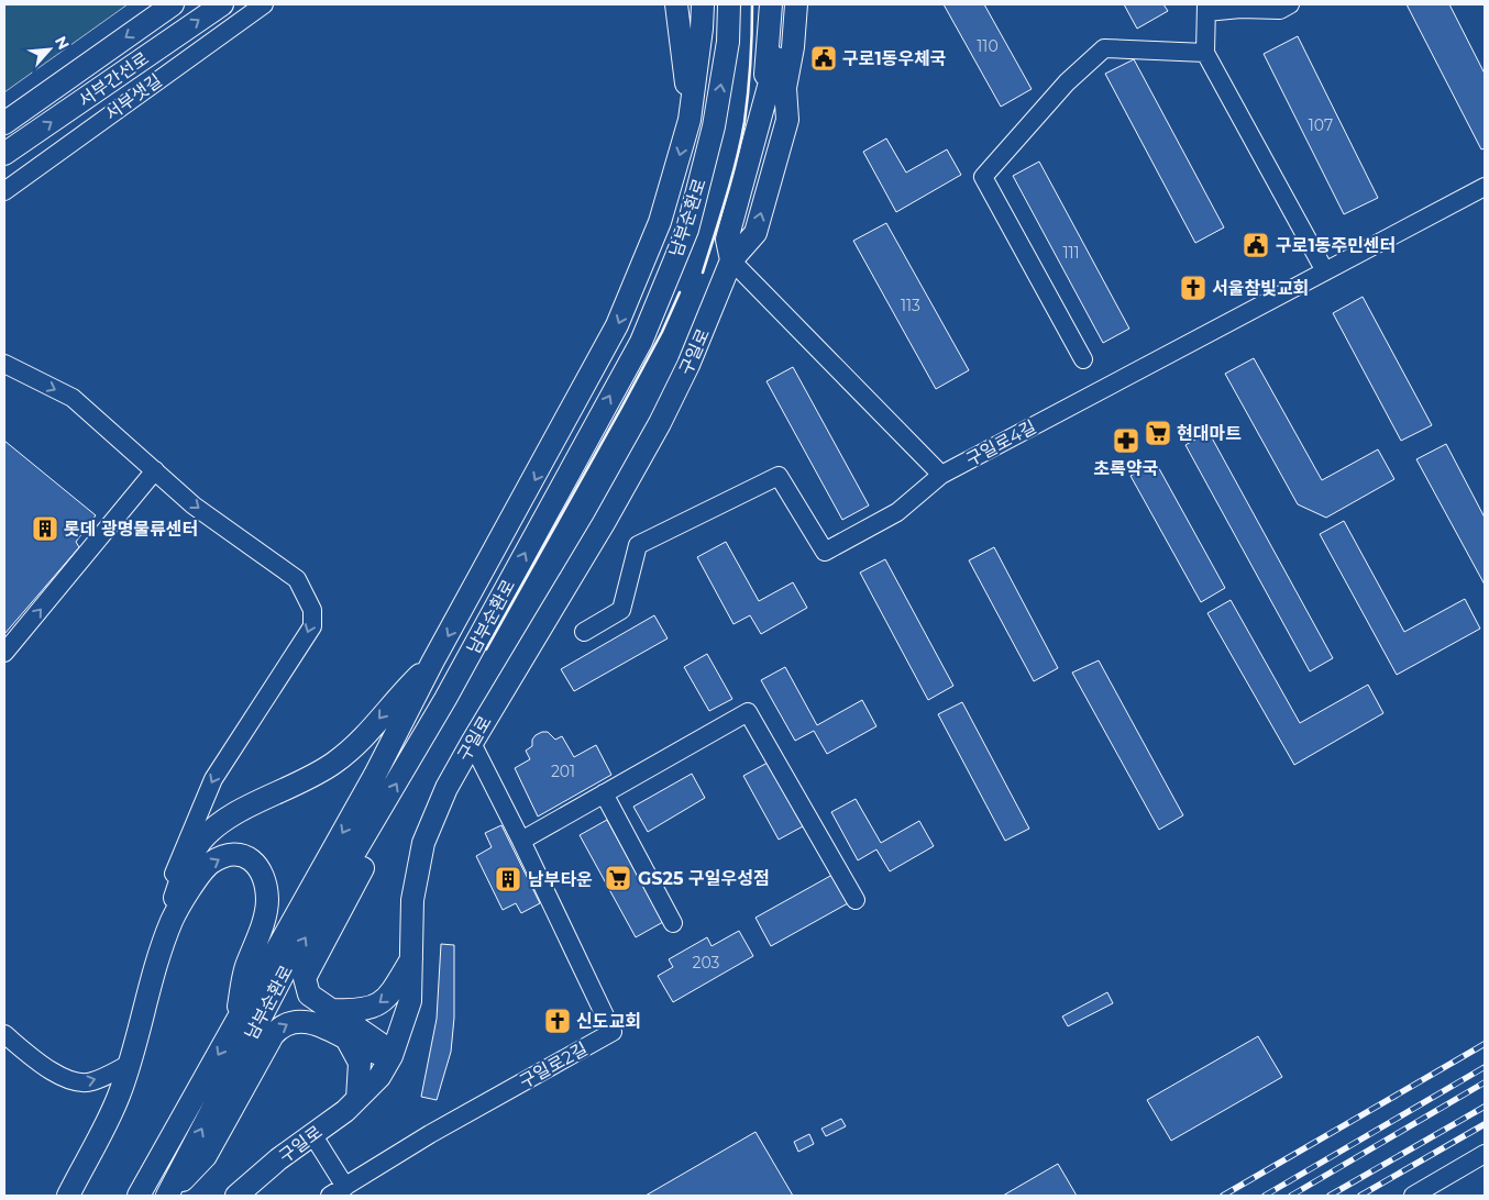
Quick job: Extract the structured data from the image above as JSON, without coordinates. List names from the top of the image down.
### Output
{
  "streets": {
    "main road": ["서부간선로", "남부순환로", "구일로"],
    "street": ["서부샛길", "구일로4길", "구일로2길"]
  },
  "crossings": [
    ["구일로", "구일로2길"]
  ],
  "places": {
    "public building": ["구로1동우체국", "구로1동주민센터"],
    "church": ["서울참빛교회", "신도교회"],
    "supermarket": ["현대마트", "GS25 구일우성점"],
    "pharmacy": ["초록약국"],
    "building": ["롯데 광명물류센터", "남부타운"]
  },
  "house_numbers": [
    "110",
    "107",
    "111",
    "113",
    "201",
    "203"
  ],
  "north": "top right"
}
